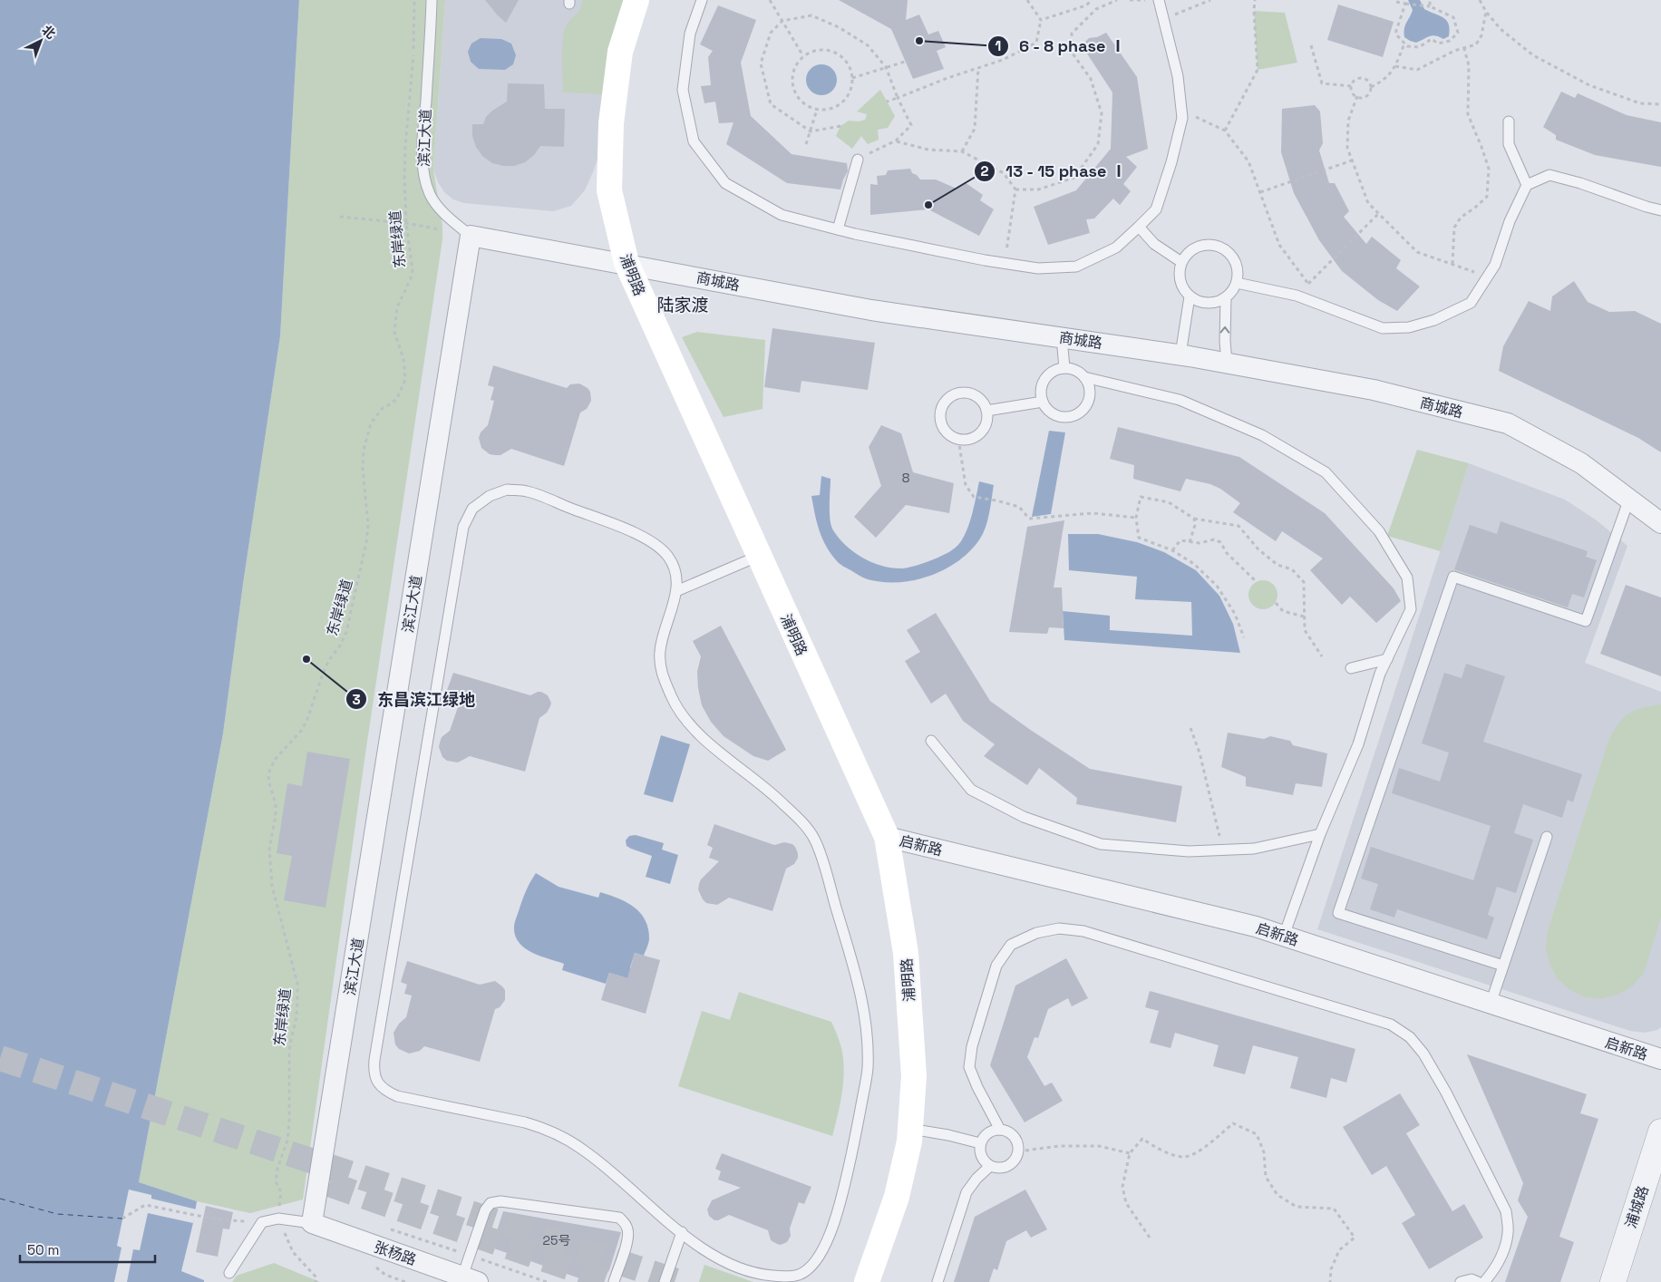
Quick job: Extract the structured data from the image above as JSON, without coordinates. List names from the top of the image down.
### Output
{
  "streets": {
    "main road": ["浦明路"],
    "street": [
      "滨江大道",
      "商城路",
      "启新路",
      "浦城路",
      "张杨路"
    ],
    "path": ["东岸绿道"]
  },
  "crossings": [
    ["滨江大道", "商城路"],
    ["滨江大道", "张杨路"],
    ["浦明路", "商城路"],
    ["浦明路", "启新路"]
  ],
  "districts": ["陆家渡"],
  "places": ["6 - 8 phase Ⅰ", "13 - 15 phase Ⅰ", "东昌滨江绿地"],
  "house_numbers": ["8", "25号"],
  "scale_bar": "50 m",
  "north": "top right"
}
